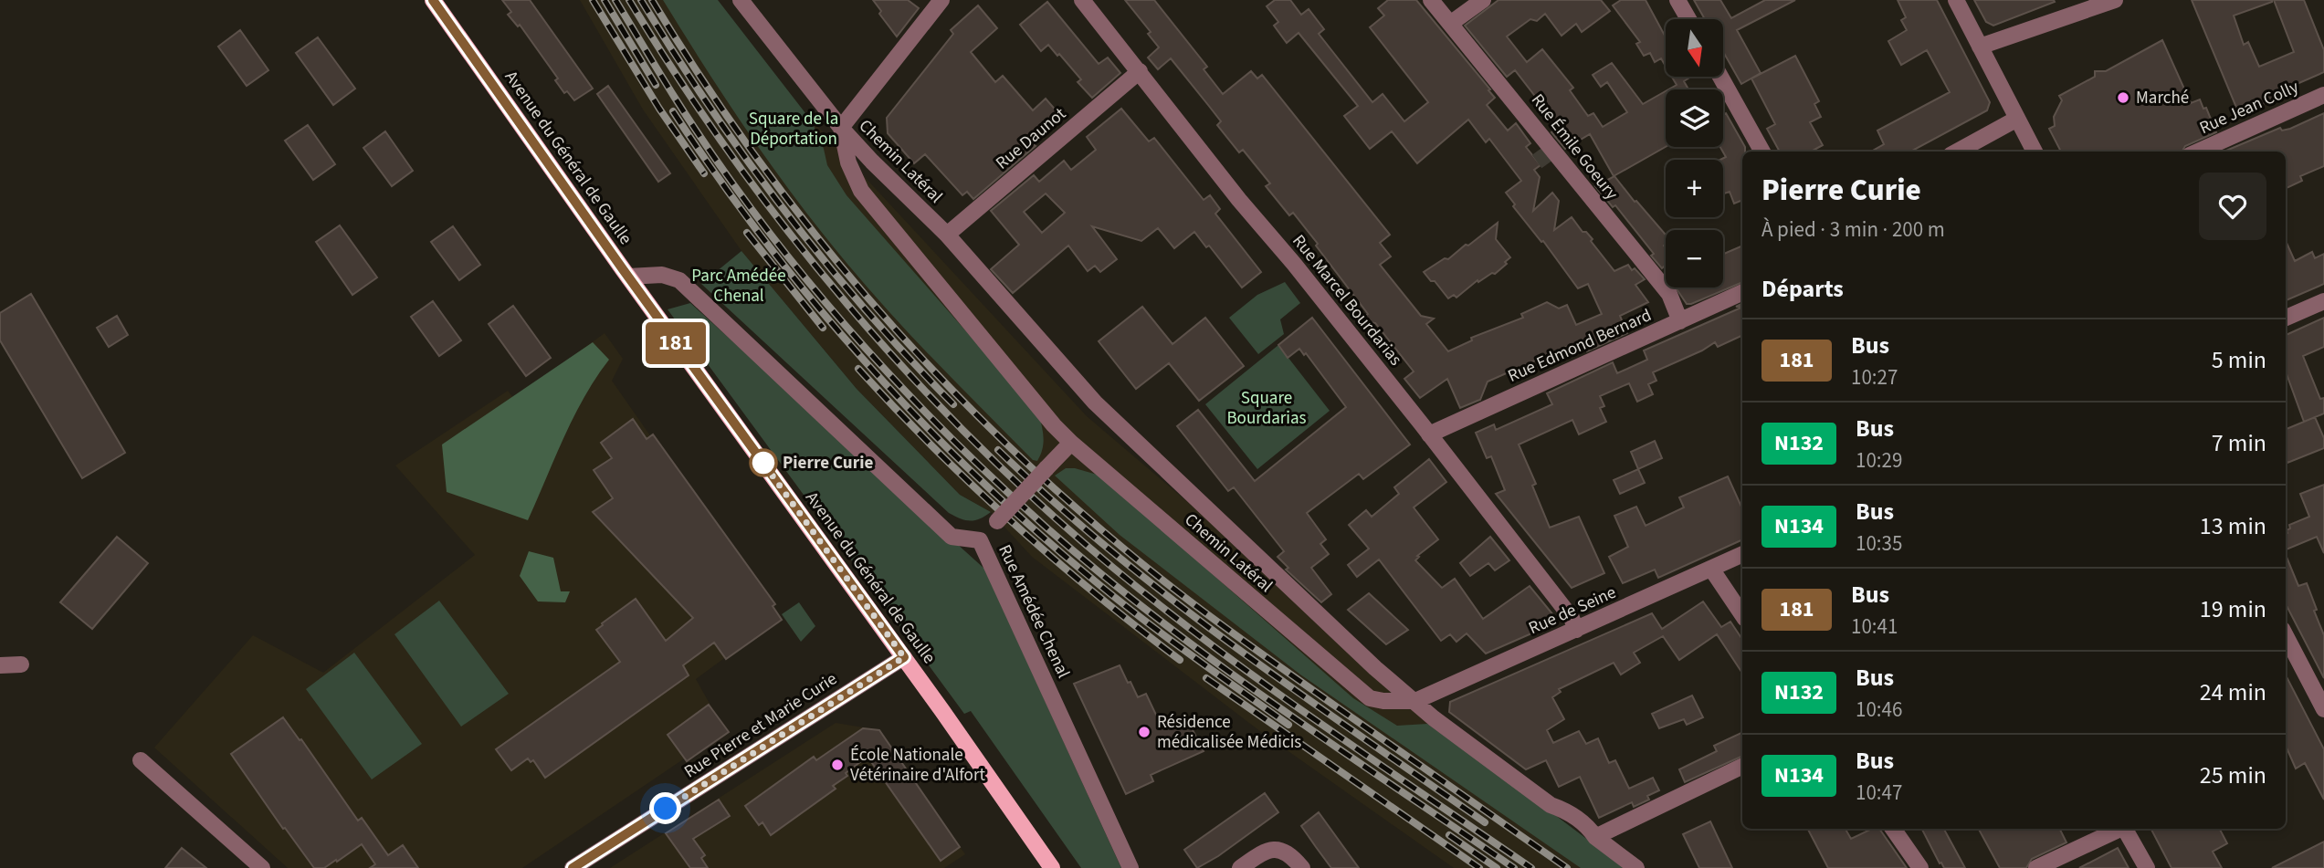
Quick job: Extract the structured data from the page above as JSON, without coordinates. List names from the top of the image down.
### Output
{
  "streets": {
    "main road": ["Avenue du Général de Gaulle"],
    "street": [
      "Rue Jean Colly",
      "Rue Daunot",
      "Rue Émile Goeury",
      "Chemin Latéral",
      "Rue Marcel Bourdarias",
      "Rue Edmond Bernard",
      "Rue de Seine",
      "Rue Amédée Chenal",
      "Rue Pierre et Marie Curie"
    ]
  },
  "crossings": [
    ["Rue Daunot", "Chemin Latéral"],
    ["Rue Daunot", "Rue Marcel Bourdarias"],
    ["Rue Émile Goeury", "Rue Edmond Bernard"],
    ["Avenue du Général de Gaulle", "Rue Amédée Chenal"],
    ["Avenue du Général de Gaulle", "Rue Pierre et Marie Curie"],
    ["Chemin Latéral", "Rue de Seine"],
    ["Rue Marcel Bourdarias", "Rue Edmond Bernard"],
    ["Rue Marcel Bourdarias", "Rue de Seine"]
  ],
  "parks": ["Square de la Déportation", "Parc Amédée Chenal", "Square Bourdarias"],
  "places": [
    "Marché",
    "Pierre Curie",
    "Résidence médicalisée Médicis",
    "École Nationale Vétérinaire d'Alfort"
  ],
  "lines": ["bus line 181"],
  "north": "bottom",
  "page": {
    "on_map": "181",
    "map_buttons": ["+", "−"],
    "heading": [
      ["Pierre Curie", "À pied · 3 min · 200 m"],
      "Départs"
    ],
    "list": [
      {
        "mark": "181",
        "name": "Bus",
        "note": "10:27",
        "value": "5 min"
      },
      {
        "mark": "N132",
        "name": "Bus",
        "note": "10:29",
        "value": "7 min"
      },
      {
        "mark": "N134",
        "name": "Bus",
        "note": "10:35",
        "value": "13 min"
      },
      {
        "mark": "181",
        "name": "Bus",
        "note": "10:41",
        "value": "19 min"
      },
      {
        "mark": "N132",
        "name": "Bus",
        "note": "10:46",
        "value": "24 min"
      },
      {
        "mark": "N134",
        "name": "Bus",
        "note": "10:47",
        "value": "25 min"
      }
    ]
  }
}
